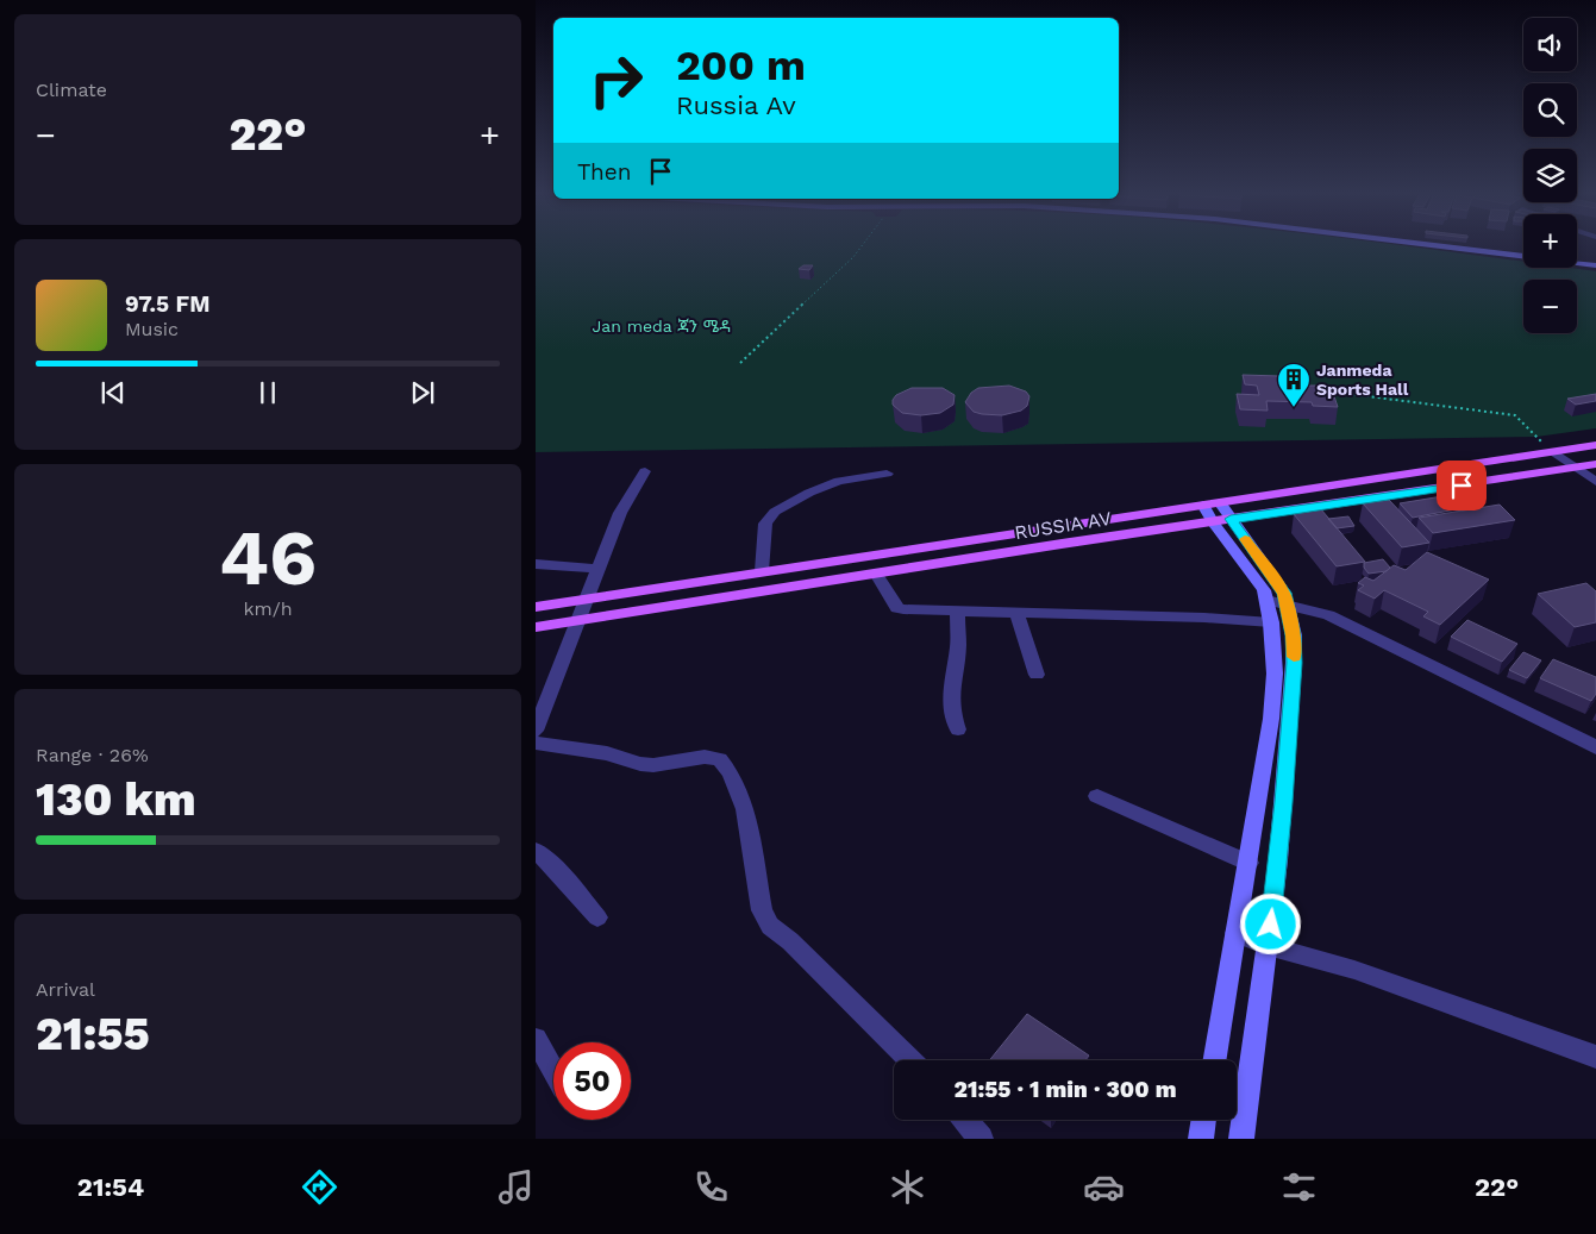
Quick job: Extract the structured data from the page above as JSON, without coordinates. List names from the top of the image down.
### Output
{
  "streets": {
    "main road": ["RUSSIA AV"]
  },
  "parks": ["Jan meda ጃን ሜዳ"],
  "places": {
    "building": ["Janmeda Sports Hall"]
  },
  "page": {
    "tile": [
      "Climate",
      ["46", "km/h"],
      ["Range · 26%", "130 km"],
      ["Arrival", "21:55"]
    ],
    "map_buttons": ["+", "−"],
    "turn": ["200 m", "Russia Av"],
    "heat": ["−", "22°", "+"],
    "then": "Then",
    "song": ["97.5 FM", "Music"],
    "limit": "50",
    "trip": "21:55 · 1 min · 300 m",
    "tabs": ["21:54", "22°"]
  }
}
